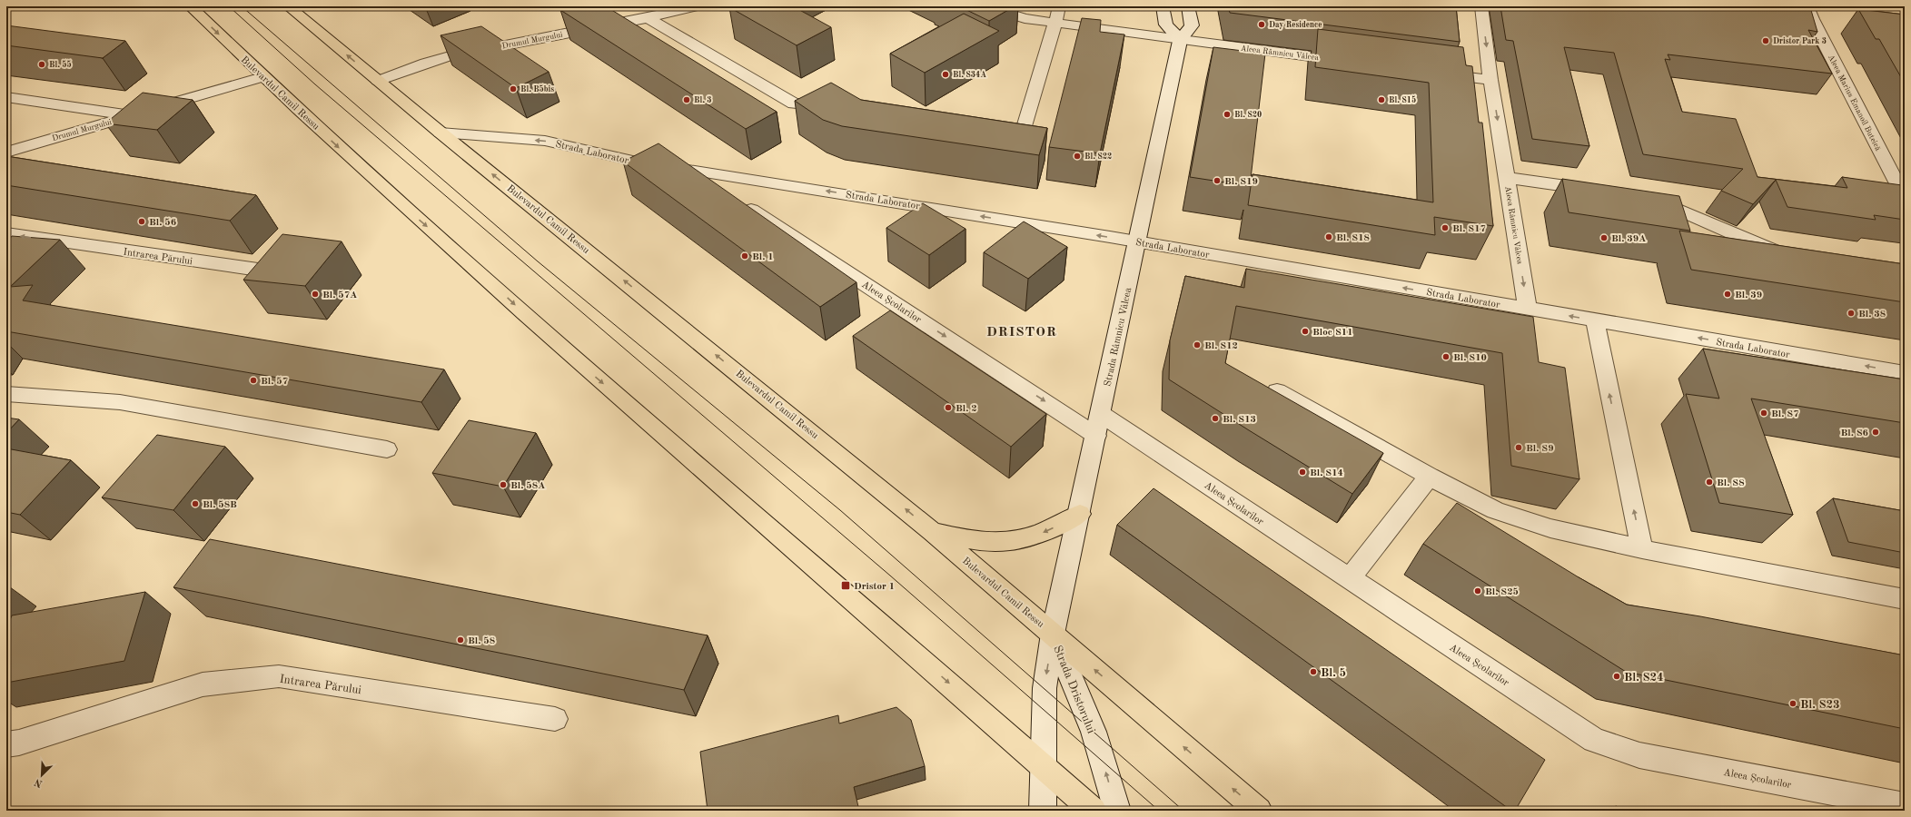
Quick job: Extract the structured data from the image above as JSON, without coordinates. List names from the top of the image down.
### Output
{
  "streets": {
    "main road": ["Bulevardul Camil Ressu"],
    "street": [
      "Drumul Murgului",
      "Aleea Râmnicu Vâlcea",
      "Aleea Marius Emanoil Buteică",
      "Strada Laborator",
      "Intrarea Părului",
      "Aleea Școlarilor",
      "Strada Râmnicu Vâlcea",
      "Strada Dristorului"
    ]
  },
  "crossings": [
    ["Drumul Murgului", "Bulevardul Camil Ressu"],
    ["Aleea Râmnicu Vâlcea", "Strada Laborator"],
    ["Aleea Râmnicu Vâlcea", "Strada Râmnicu Vâlcea"],
    ["Bulevardul Camil Ressu", "Strada Laborator"],
    ["Bulevardul Camil Ressu", "Strada Râmnicu Vâlcea"],
    ["Bulevardul Camil Ressu", "Strada Dristorului"],
    ["Strada Laborator", "Aleea Școlarilor"],
    ["Strada Laborator", "Strada Râmnicu Vâlcea"],
    ["Aleea Școlarilor", "Strada Râmnicu Vâlcea"],
    ["Strada Râmnicu Vâlcea", "Strada Dristorului"]
  ],
  "one_way": ["Aleea Râmnicu Vâlcea"],
  "districts": ["DRISTOR"],
  "places": {
    "other": [
      "Day Residence",
      "Dristor Park 3",
      "Bl. 55",
      "Bl. S34A",
      "Bl. B5bis",
      "Bl. 3",
      "Bl. S15",
      "Bl. S20",
      "Bl. S22",
      "Bl. S19",
      "Bl. 56",
      "Bl. S17",
      "Bl. S18",
      "Bl. 39A",
      "Bl. 1",
      "Bl. 57A",
      "Bl. 39",
      "Bl. 38",
      "Bloc S11",
      "Bl. S12",
      "Bl. S10",
      "Bl. 57",
      "Bl. 2",
      "Bl. S7",
      "Bl. S13",
      "Bl. S6",
      "Bl. S9",
      "Bl. S14",
      "Bl. S8",
      "Bl. 58A",
      "Bl. 58B",
      "Bl. S25",
      "Bl. 58",
      "Bl. 5",
      "Bl. S24",
      "Bl. S23"
    ],
    "transit": ["Dristor 1"]
  },
  "north": "bottom left"
}
